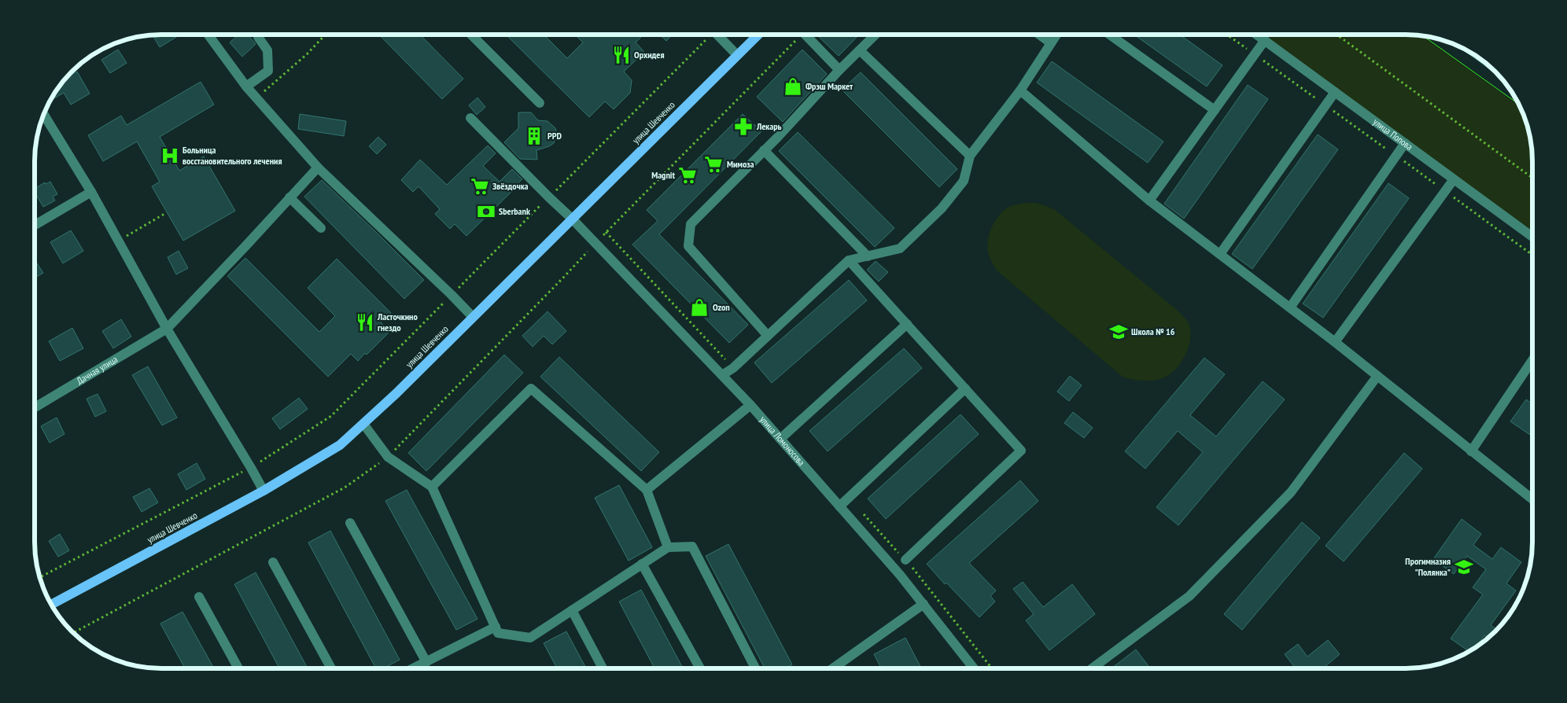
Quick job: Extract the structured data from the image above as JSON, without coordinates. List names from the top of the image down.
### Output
{
  "streets": {
    "main road": ["улица Шевченко"],
    "street": ["улица Попова", "Дачная улица", "улица Ломоносова"]
  },
  "crossings": [
    ["улица Шевченко", "улица Ломоносова"]
  ],
  "places": {
    "restaurant": ["Орхидея", "Ласточкино гнездо"],
    "shop": ["Фрэш Маркет", "Ozon"],
    "pharmacy": ["Лекарь"],
    "building": ["PPD"],
    "hospital": ["Больница восстановительного лечения"],
    "supermarket": ["Мимоза", "Magnit", "Звёздочка"],
    "bank": ["Sberbank"],
    "school or university": ["Школа № 16", "Прогимназия \"Полянка\""]
  }
}
